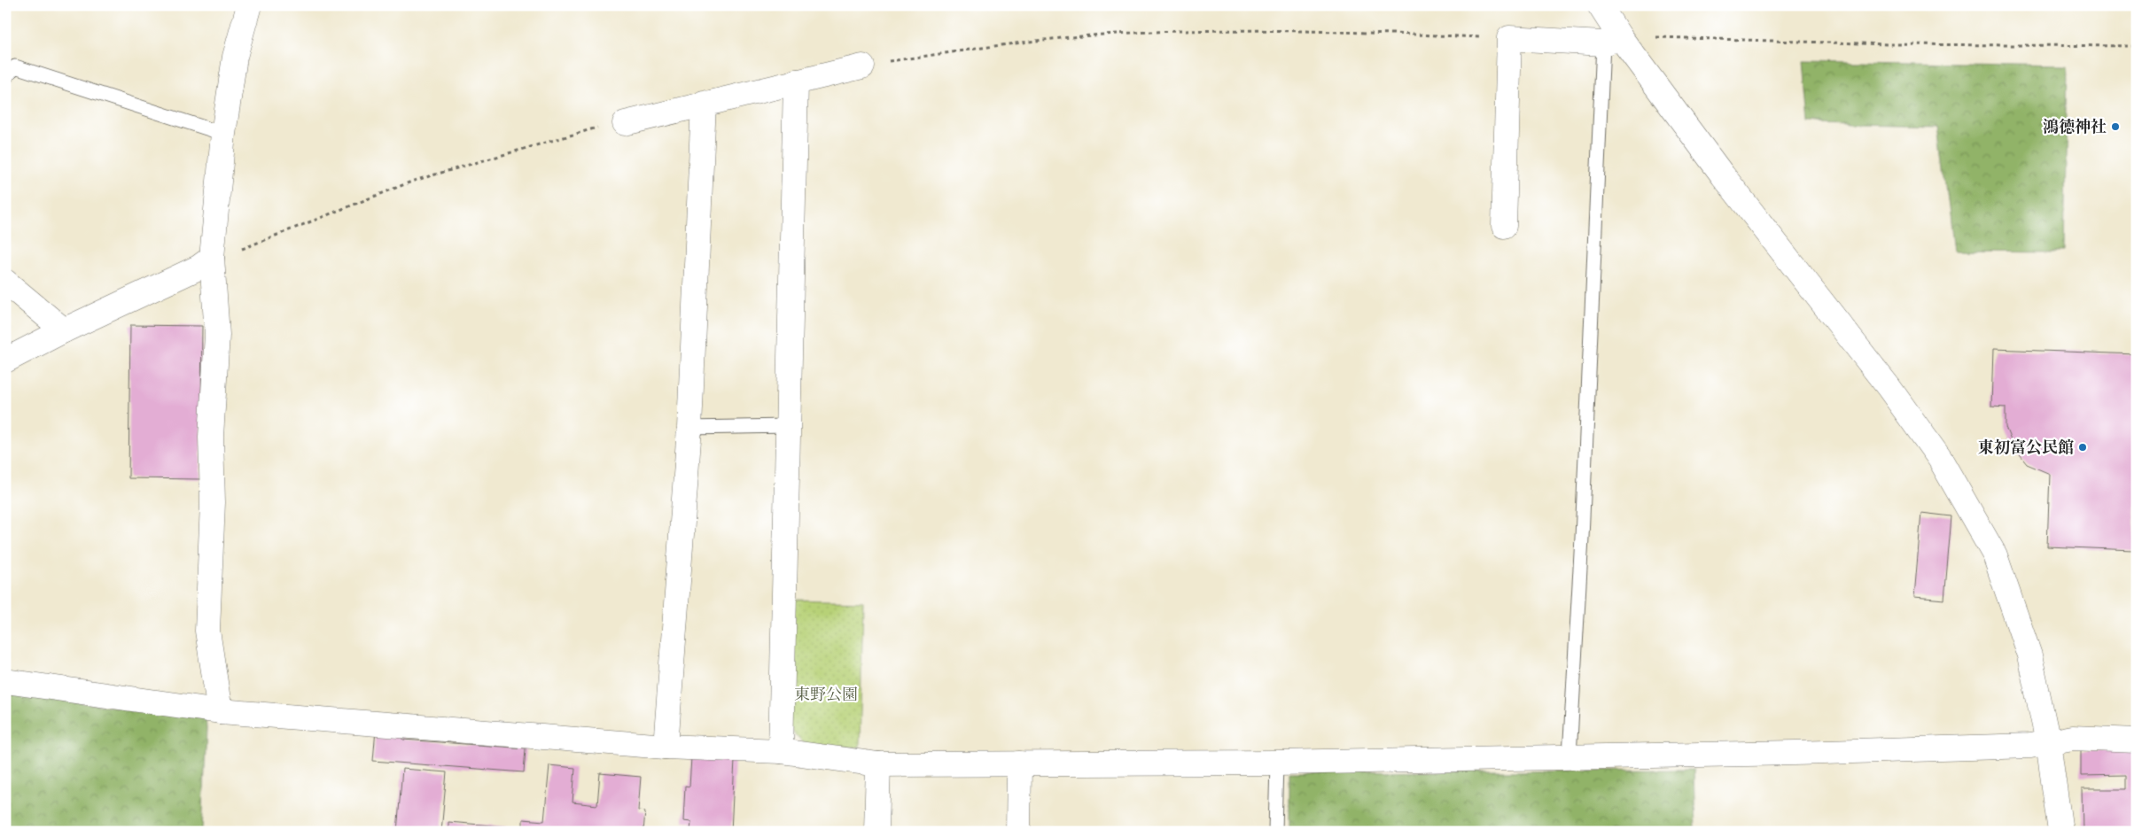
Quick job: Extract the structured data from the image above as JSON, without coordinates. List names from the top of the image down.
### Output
{
  "parks": ["東野公園"],
  "places": ["鴻徳神社", "東初富公民館"]
}
